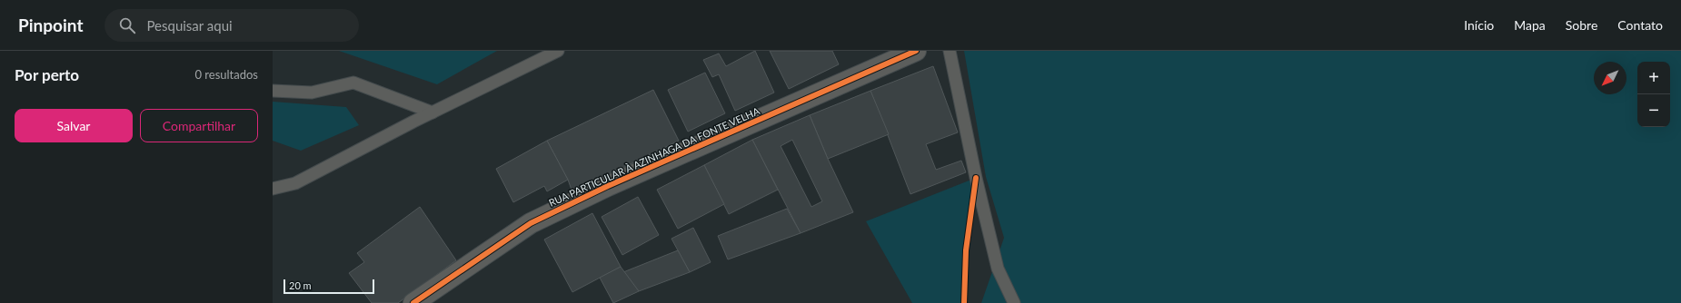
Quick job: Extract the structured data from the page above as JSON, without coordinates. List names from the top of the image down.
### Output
{
  "streets": {
    "street": ["RUA PARTICULAR À AZINHAGA DA FONTE VELHA"]
  },
  "scale_bar": "20 m",
  "north": "bottom left",
  "page": {
    "header": "Pinpoint",
    "search": "Pesquisar aqui",
    "nav": [
      "Início",
      "Mapa",
      "Sobre",
      "Contato"
    ],
    "heading": ["Por perto", "0 resultados"],
    "map_buttons": ["+", "−"],
    "buttons": ["Salvar", "Compartilhar"],
    "scale": "20 m"
  }
}
